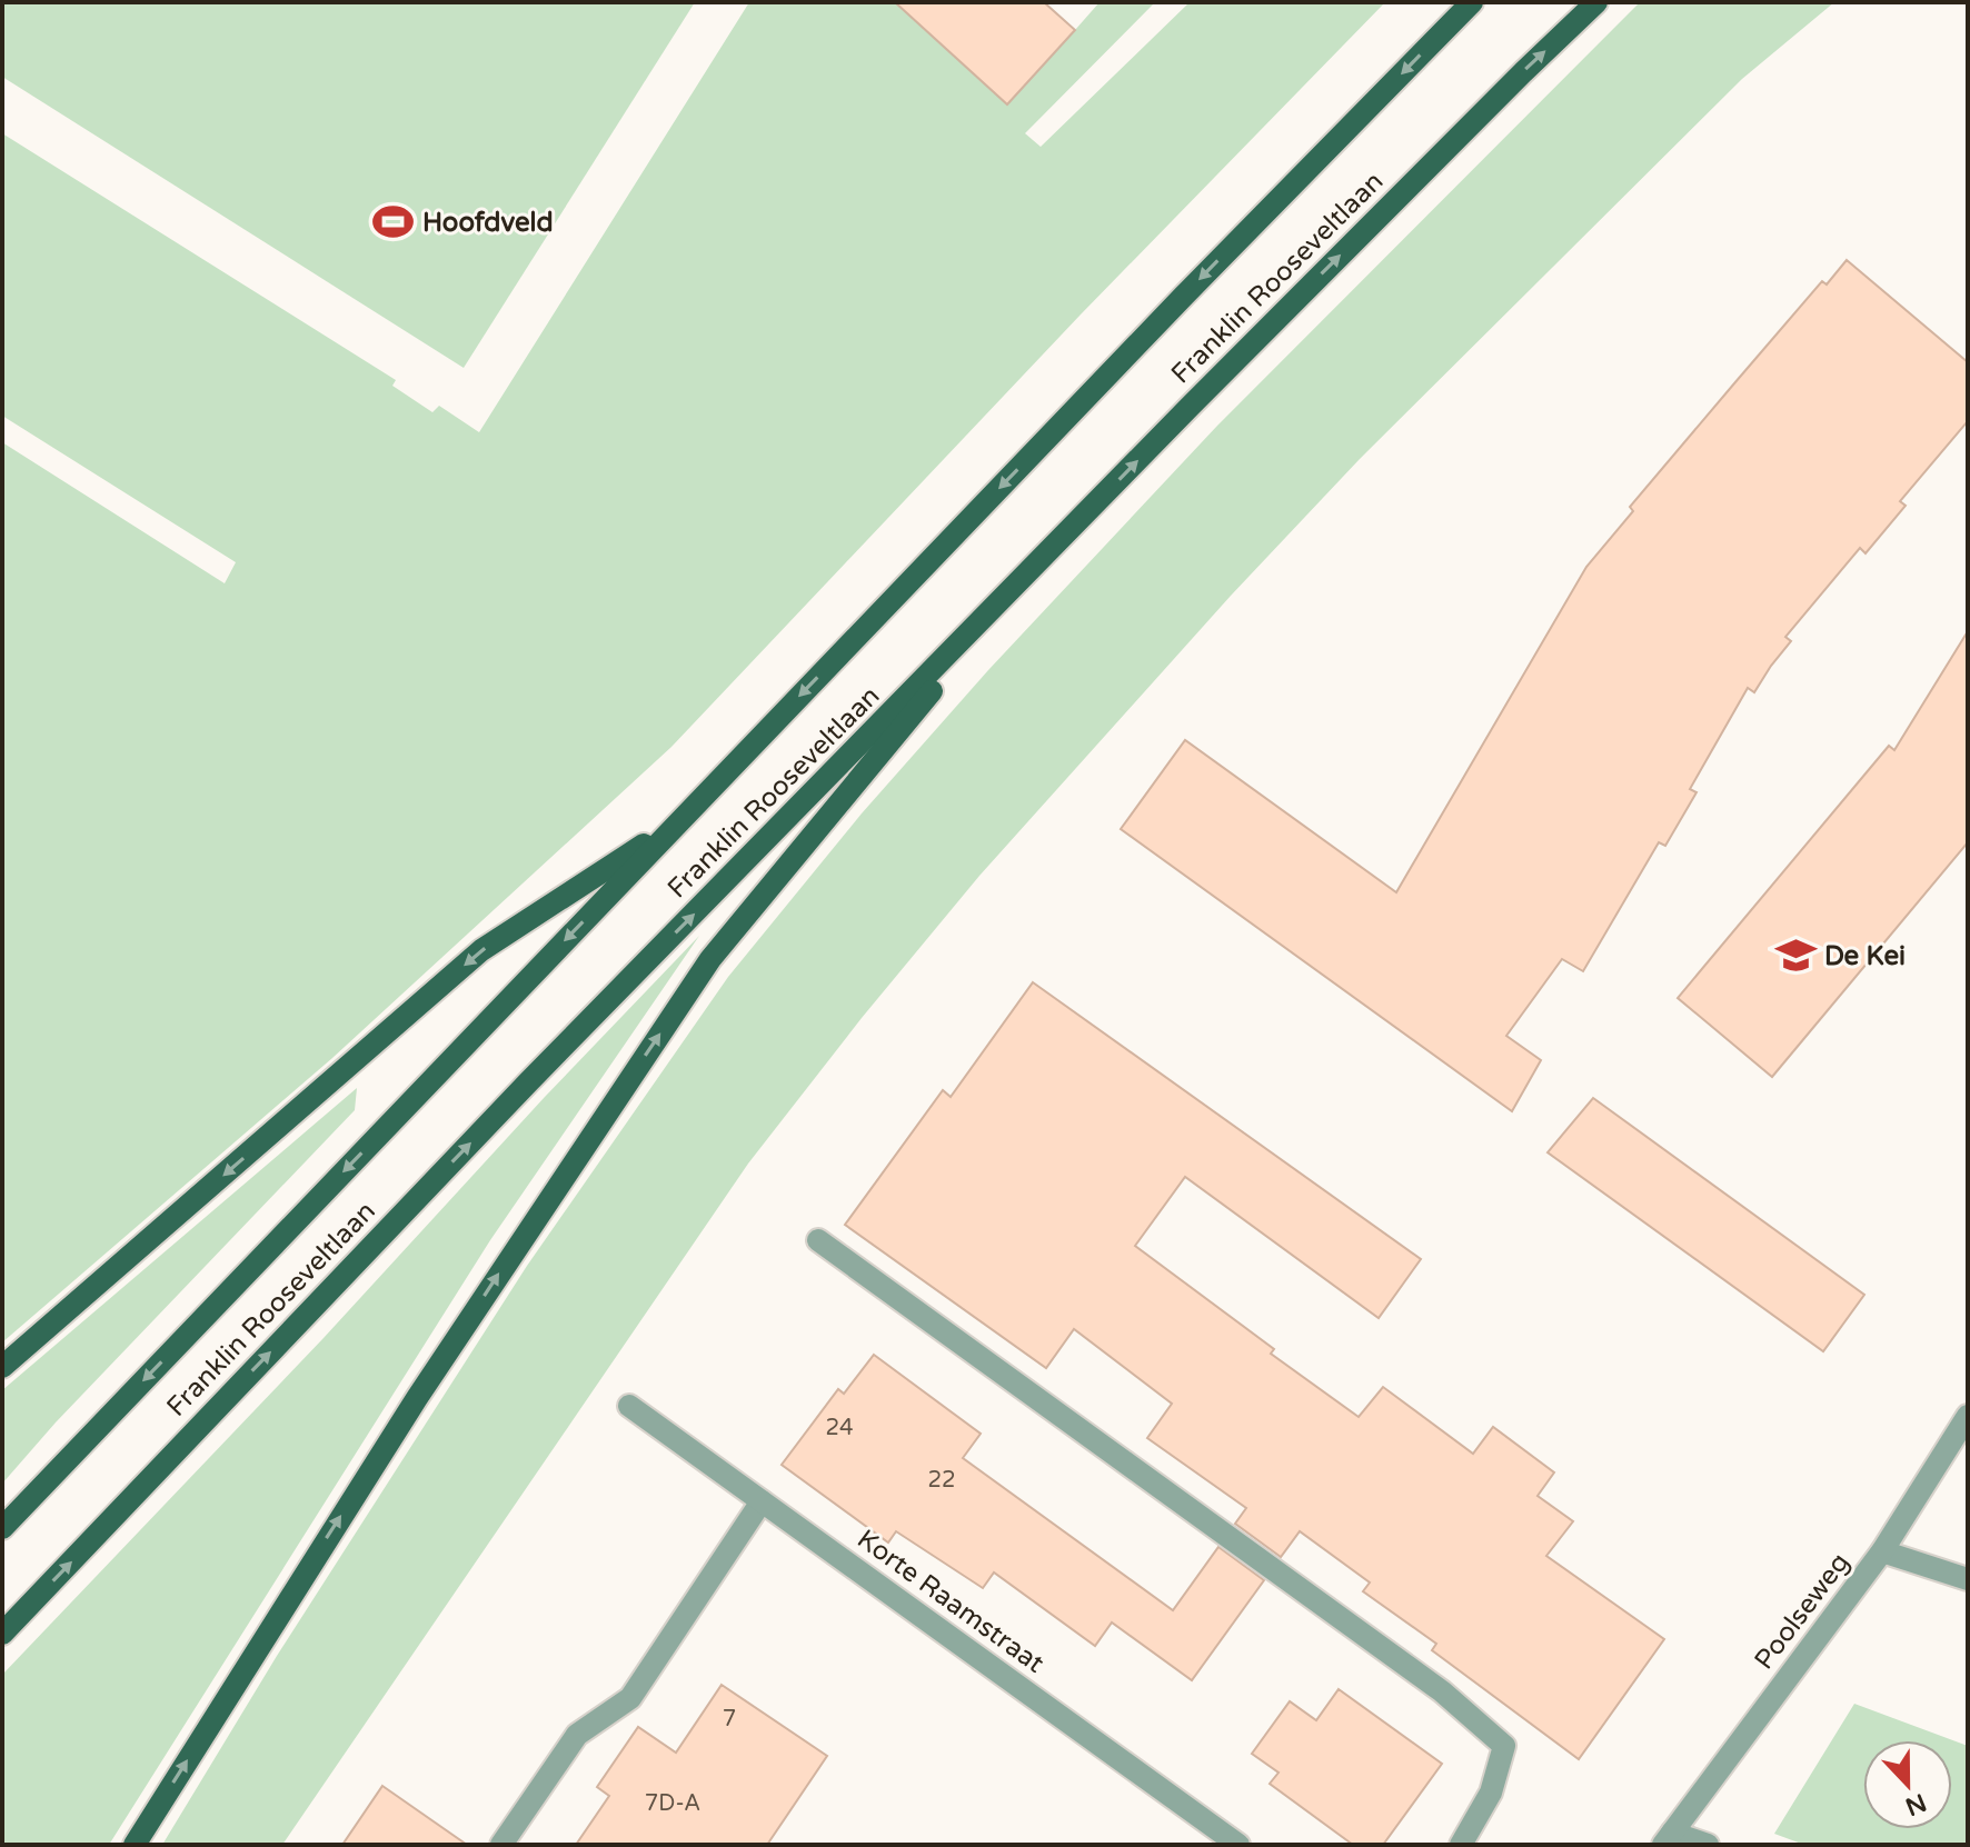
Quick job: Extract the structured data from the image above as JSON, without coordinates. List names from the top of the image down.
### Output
{
  "streets": {
    "main road": ["Franklin Rooseveltlaan"],
    "street": ["Korte Raamstraat", "Poolseweg"]
  },
  "places": {
    "sports": ["Hoofdveld"],
    "school or university": ["De Kei"]
  },
  "house_numbers": [
    "24",
    "22",
    "7",
    "7D-A"
  ],
  "north": "bottom"
}
